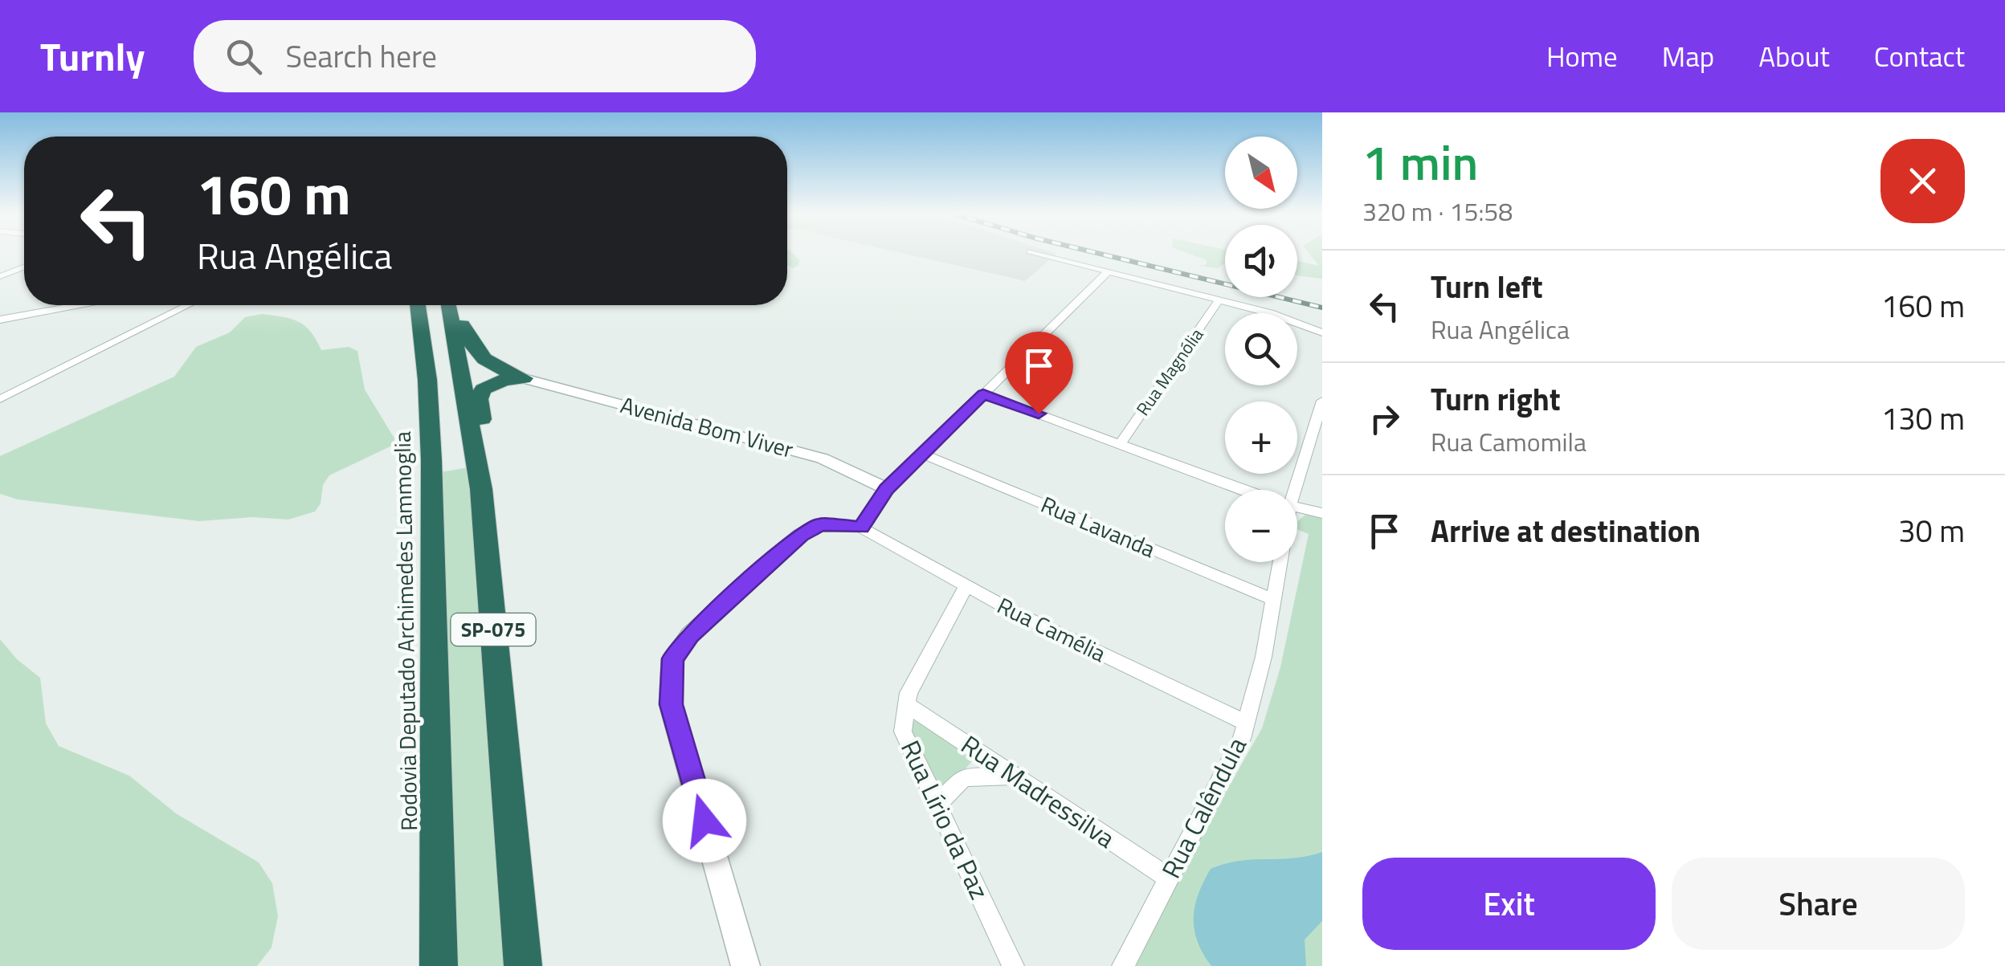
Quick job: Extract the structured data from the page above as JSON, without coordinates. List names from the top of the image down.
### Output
{
  "streets": {
    "highway": ["SP-075", "Rodovia Deputado Archimedes Lammoglia"],
    "street": [
      "Rua Magnólia",
      "Avenida Bom Viver",
      "Rua Lavanda",
      "Rua Camélia",
      "Rua Madressilva",
      "Rua Calêndula",
      "Rua Lírio da Paz"
    ]
  },
  "crossings": [
    ["Rua Lavanda", "Rua Calêndula"],
    ["Rua Camélia", "Rua Calêndula"],
    ["Rua Camélia", "Rua Lírio da Paz"],
    ["Rua Madressilva", "Rua Calêndula"],
    ["Rua Madressilva", "Rua Lírio da Paz"]
  ],
  "north": "bottom right",
  "page": {
    "header": "Turnly",
    "search": "Search here",
    "nav": [
      "Home",
      "Map",
      "About",
      "Contact"
    ],
    "heading": ["1 min", "320 m · 15:58"],
    "map_buttons": ["+", "−"],
    "turn": ["160 m", "Rua Angélica"],
    "list": [
      {
        "name": "Turn left",
        "note": "Rua Angélica",
        "value": "160 m"
      },
      {
        "name": "Turn right",
        "note": "Rua Camomila",
        "value": "130 m"
      },
      {
        "name": "Arrive at destination",
        "value": "30 m"
      }
    ],
    "buttons": ["Exit", "Share"]
  }
}
